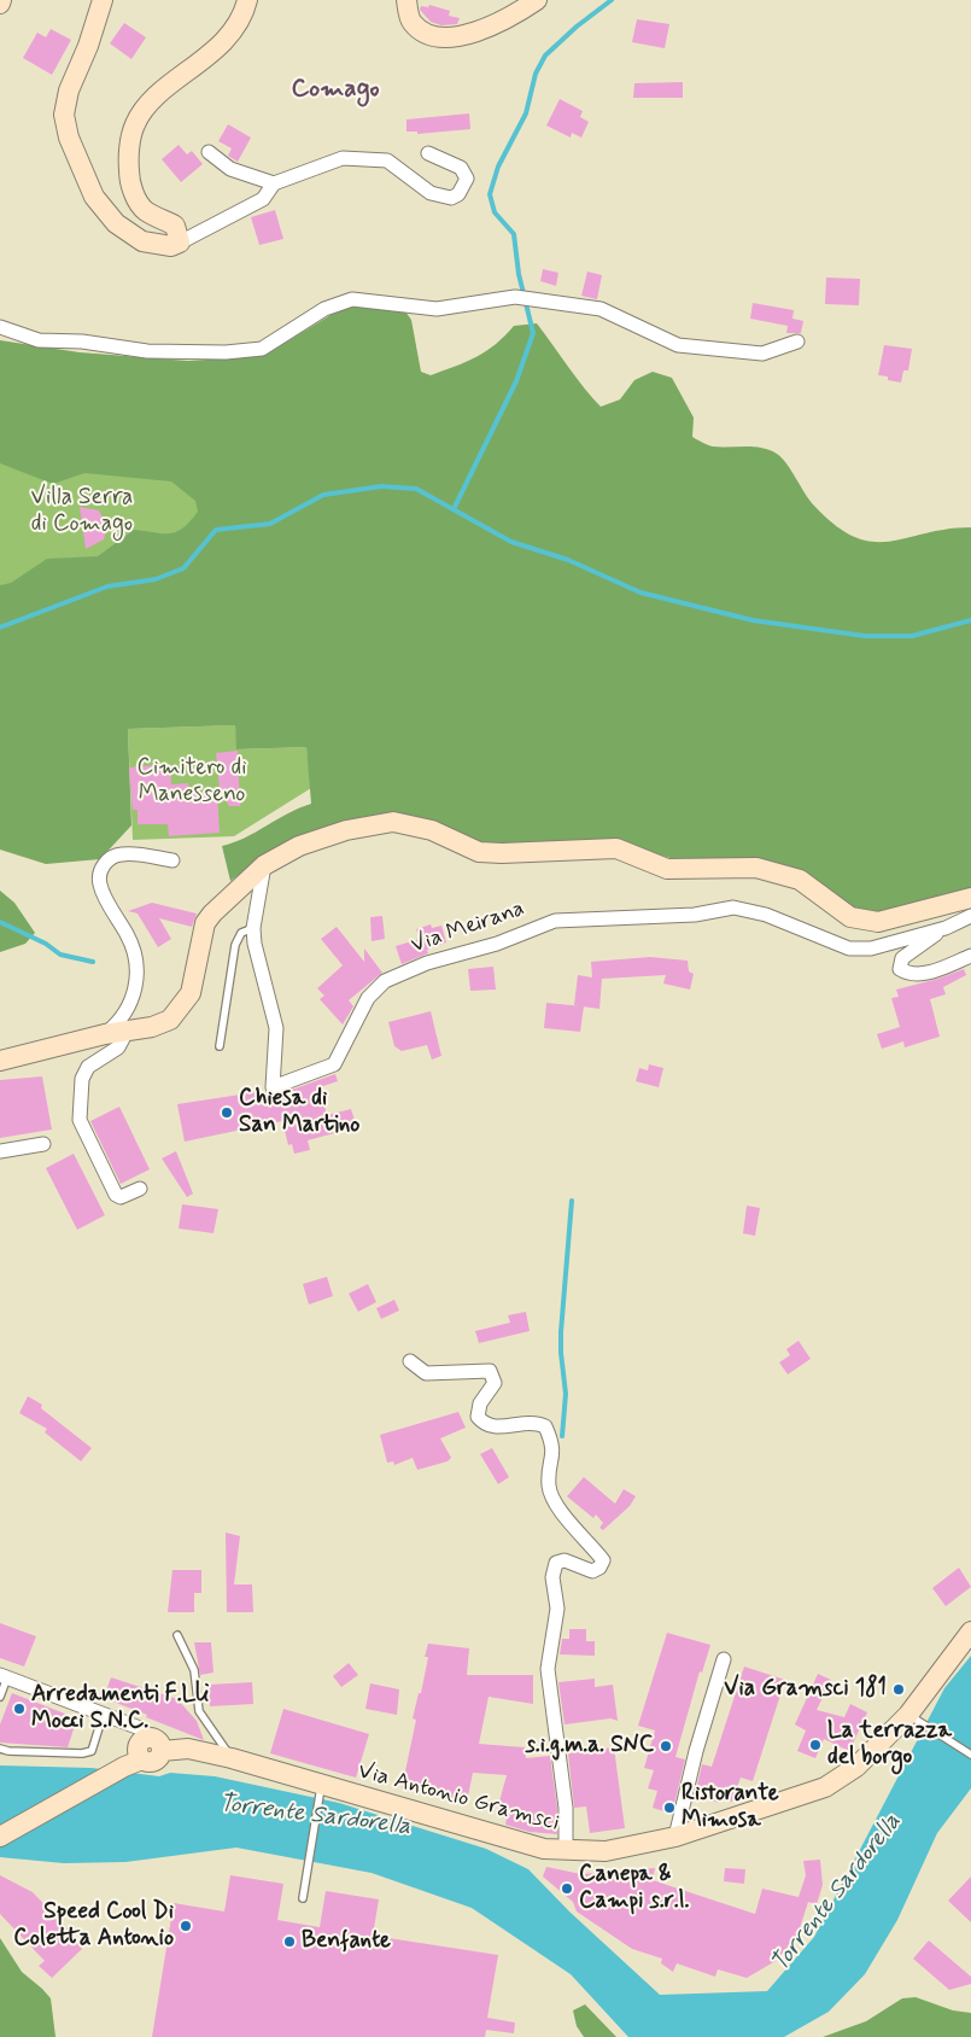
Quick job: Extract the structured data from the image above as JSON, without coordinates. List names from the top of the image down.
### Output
{
  "streets": {
    "street": ["Via Meirana", "Via Antonio Gramsci"]
  },
  "districts": ["Comago"],
  "water": ["Torrente Sardorella"],
  "parks": ["Villa Serra di Comago", "Cimitero di Manesseno"],
  "places": [
    "Chiesa di San Martino",
    "Via Gramsci 181",
    "Arredamenti F.Lli Mocci S.N.C.",
    "La terrazza del borgo",
    "s.i.g.m.a. SNC",
    "Ristorante Mimosa",
    "Canepa & Campi s.r.l.",
    "Speed Cool Di Coletta Antonio",
    "Benfante"
  ]
}
